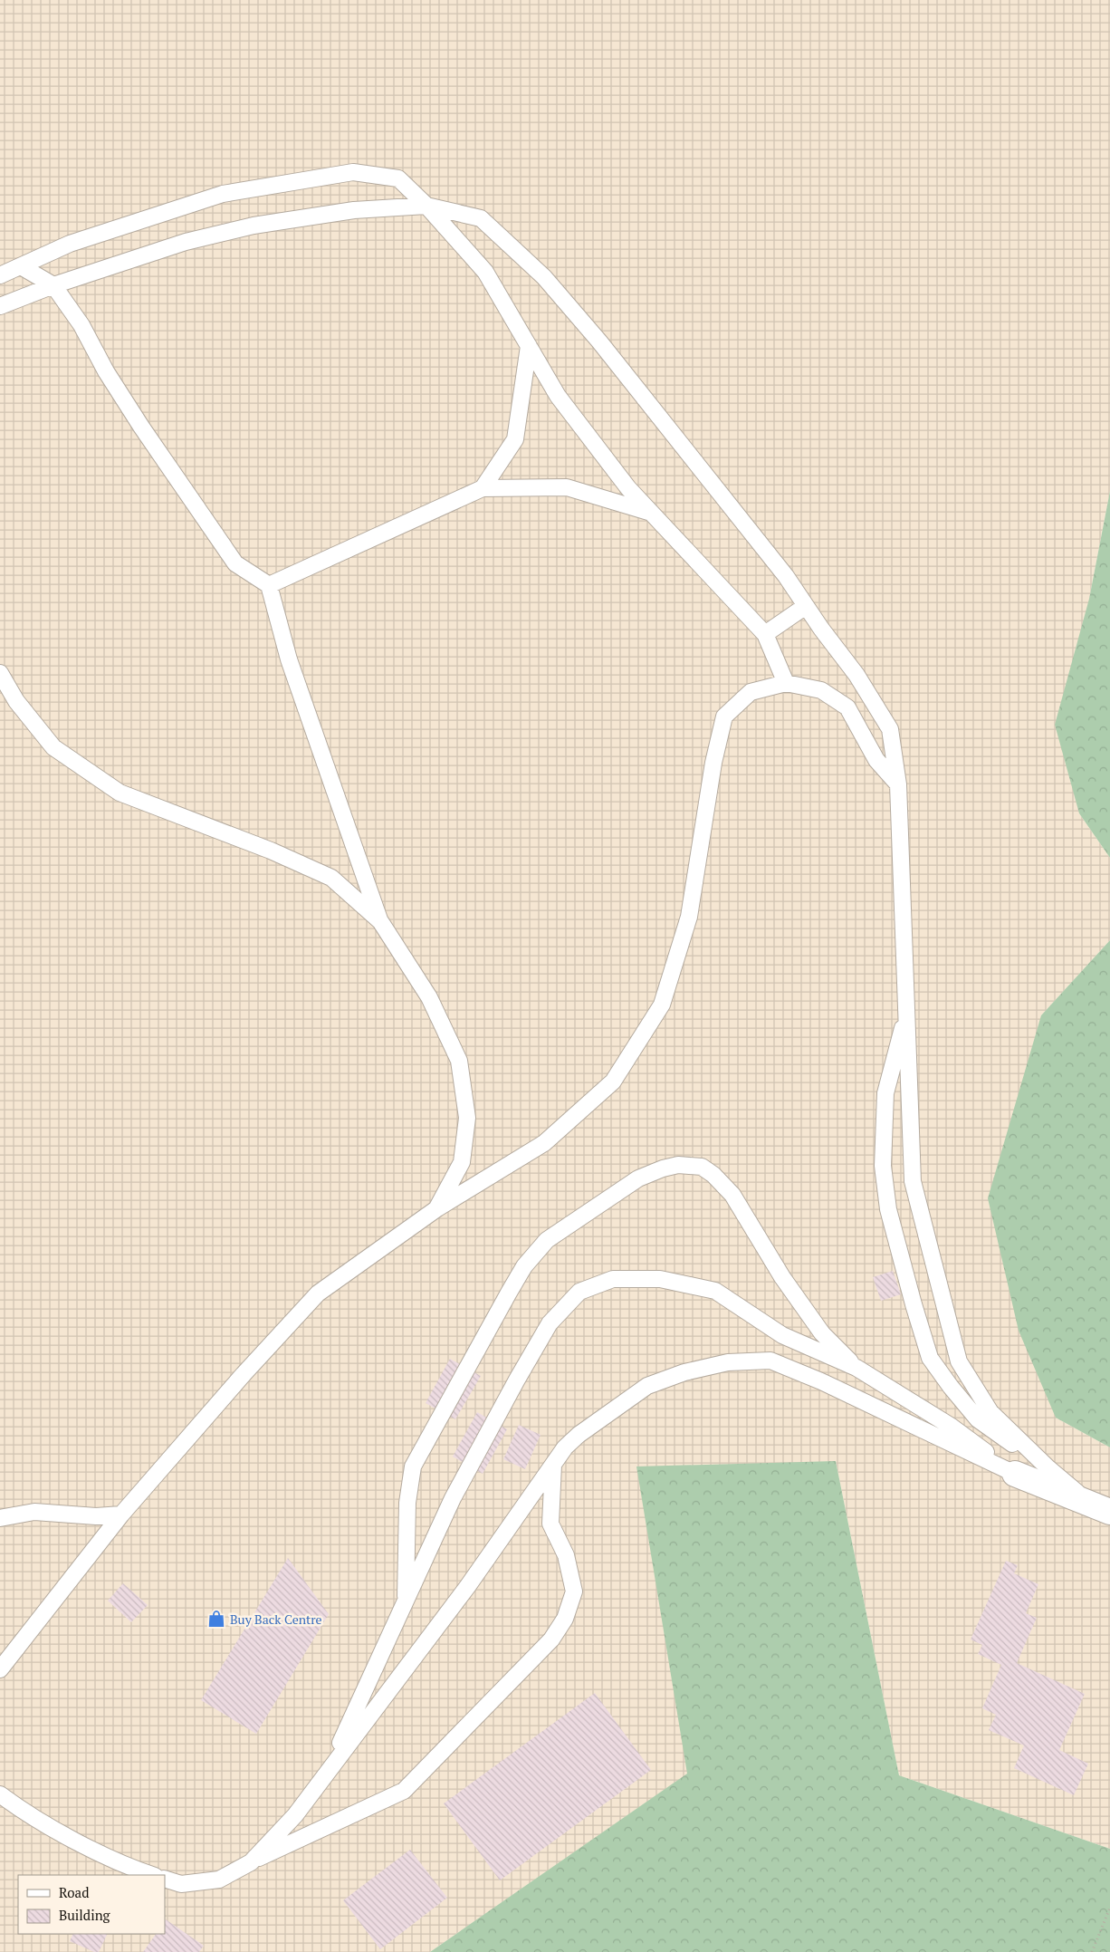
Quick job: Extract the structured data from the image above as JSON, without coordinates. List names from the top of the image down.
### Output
{
  "places": {
    "shop": ["Buy Back Centre"]
  },
  "legend": ["Road", "Building"]
}
